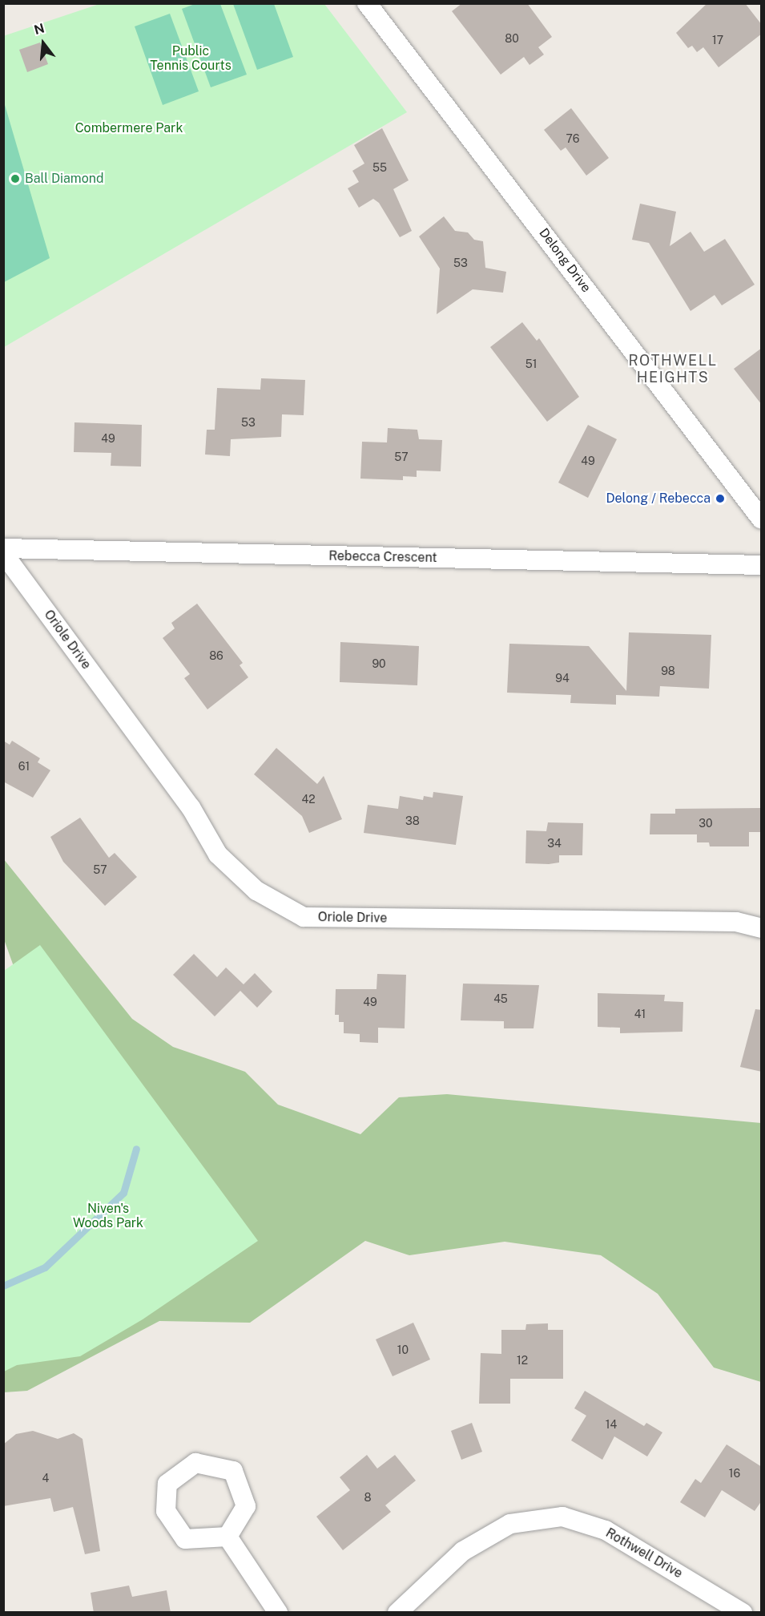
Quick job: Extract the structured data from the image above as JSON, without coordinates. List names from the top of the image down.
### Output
{
  "streets": {
    "street": [
      "Delong Drive",
      "Rebecca Crescent",
      "Oriole Drive",
      "Rothwell Drive"
    ]
  },
  "districts": ["ROTHWELL HEIGHTS"],
  "parks": ["Public Tennis Courts", "Combermere Park", "Niven's Woods Park"],
  "places": ["Ball Diamond", "Delong / Rebecca"],
  "house_numbers": [
    "80",
    "17",
    "76",
    "55",
    "53",
    "51",
    "53",
    "49",
    "57",
    "49",
    "86",
    "90",
    "98",
    "94",
    "61",
    "42",
    "38",
    "30",
    "34",
    "57",
    "45",
    "49",
    "41",
    "10",
    "12",
    "14",
    "16",
    "4",
    "8"
  ],
  "north": "top"
}
